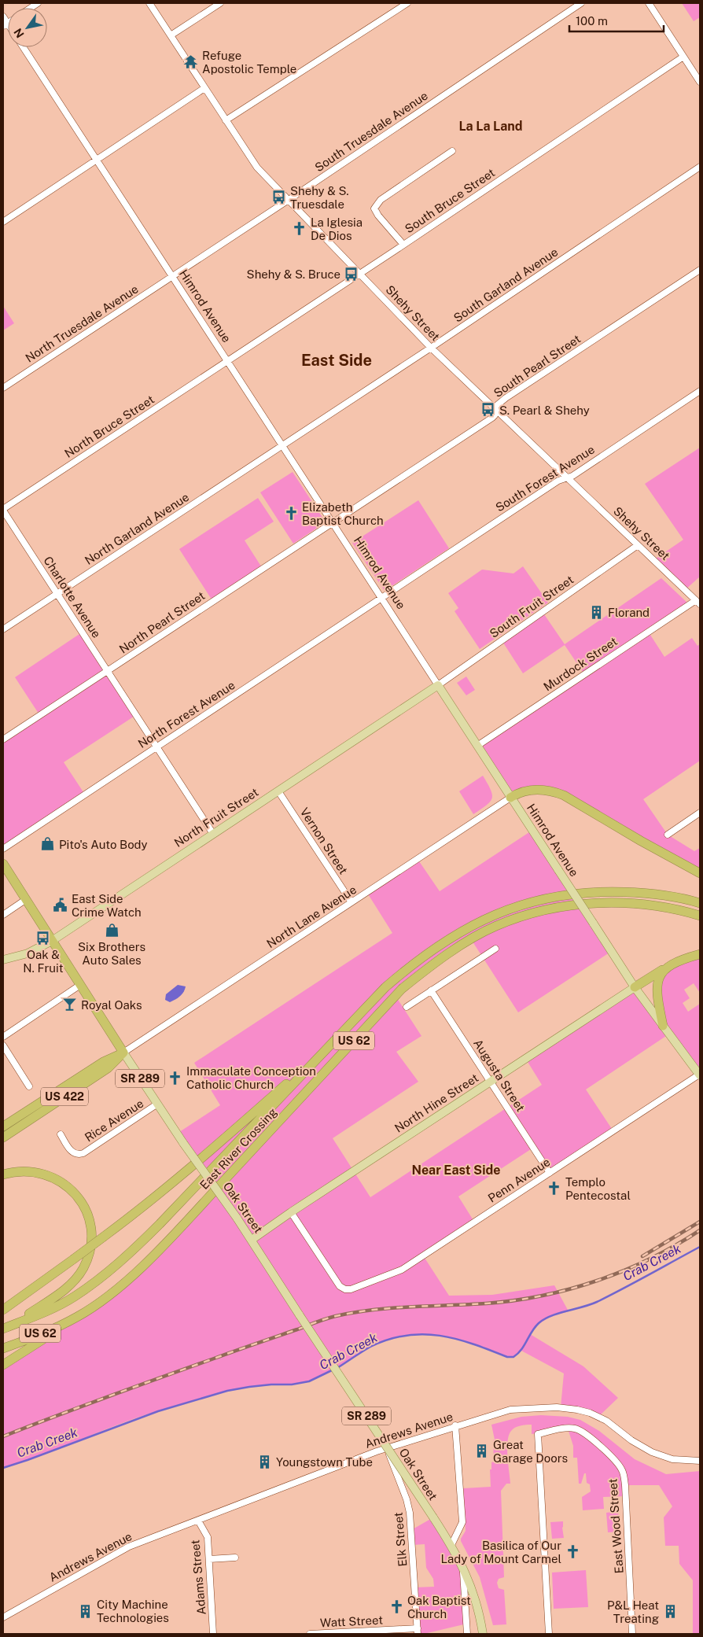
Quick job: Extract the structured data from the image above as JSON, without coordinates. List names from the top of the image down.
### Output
{
  "streets": {
    "highway": [
      "US 62",
      "US 422",
      "East River Crossing",
      "Oak Street"
    ],
    "main road": [
      "Himrod Avenue",
      "North Fruit Street",
      "SR 289",
      "North Hine Street"
    ],
    "street": [
      "South Truesdale Avenue",
      "South Bruce Street",
      "South Garland Avenue",
      "Shehy Street",
      "North Truesdale Avenue",
      "South Pearl Street",
      "North Bruce Street",
      "South Forest Avenue",
      "North Garland Avenue",
      "Charlotte Avenue",
      "South Fruit Street",
      "North Pearl Street",
      "Murdock Street",
      "North Forest Avenue",
      "Vernon Street",
      "North Lane Avenue",
      "Augusta Street",
      "Rice Avenue",
      "Penn Avenue",
      "Andrews Avenue",
      "East Wood Street",
      "Elk Street",
      "Adams Street",
      "Watt Street"
    ]
  },
  "crossings": [
    ["South Truesdale Avenue", "Himrod Avenue"],
    ["South Truesdale Avenue", "Shehy Street"],
    ["South Truesdale Avenue", "North Truesdale Avenue"],
    ["South Bruce Street", "Himrod Avenue"],
    ["South Bruce Street", "Shehy Street"],
    ["South Bruce Street", "North Bruce Street"],
    ["South Garland Avenue", "Himrod Avenue"],
    ["South Garland Avenue", "Shehy Street"],
    ["South Garland Avenue", "North Garland Avenue"],
    ["Himrod Avenue", "North Truesdale Avenue"],
    ["Himrod Avenue", "South Pearl Street"],
    ["Himrod Avenue", "North Bruce Street"],
    ["Himrod Avenue", "South Forest Avenue"],
    ["Himrod Avenue", "North Garland Avenue"],
    ["Himrod Avenue", "South Fruit Street"],
    ["Himrod Avenue", "North Pearl Street"],
    ["Himrod Avenue", "Murdock Street"],
    ["Himrod Avenue", "North Forest Avenue"],
    ["Himrod Avenue", "North Fruit Street"],
    ["Himrod Avenue", "North Lane Avenue"],
    ["Himrod Avenue", "North Hine Street"],
    ["Himrod Avenue", "Penn Avenue"],
    ["Shehy Street", "South Pearl Street"],
    ["Shehy Street", "South Forest Avenue"],
    ["Shehy Street", "South Fruit Street"],
    ["Shehy Street", "Murdock Street"],
    ["South Pearl Street", "North Pearl Street"],
    ["North Bruce Street", "Charlotte Avenue"],
    ["South Forest Avenue", "North Forest Avenue"],
    ["North Garland Avenue", "Charlotte Avenue"],
    ["Charlotte Avenue", "North Pearl Street"],
    ["Charlotte Avenue", "North Forest Avenue"],
    ["Charlotte Avenue", "North Fruit Street"],
    ["South Fruit Street", "North Fruit Street"],
    ["North Fruit Street", "Vernon Street"],
    ["North Fruit Street", "Oak Street"],
    ["Vernon Street", "North Lane Avenue"],
    ["North Lane Avenue", "US 422"],
    ["North Lane Avenue", "Oak Street"],
    ["Augusta Street", "North Hine Street"],
    ["Augusta Street", "Penn Avenue"],
    ["SR 289", "Oak Street"],
    ["US 422", "Oak Street"],
    ["North Hine Street", "Penn Avenue"],
    ["North Hine Street", "Oak Street"],
    ["Rice Avenue", "Oak Street"],
    ["Andrews Avenue", "Elk Street"],
    ["Andrews Avenue", "Adams Street"],
    ["Elk Street", "Watt Street"]
  ],
  "districts": ["La La Land", "East Side", "Near East Side"],
  "water": ["Crab Creek"],
  "places": {
    "temple": ["Refuge Apostolic Temple"],
    "bus stop": [
      "Shehy & S. Truesdale",
      "Shehy & S. Bruce",
      "S. Pearl & Shehy",
      "Oak & N. Fruit"
    ],
    "church": [
      "La Iglesia De Dios",
      "Elizabeth Baptist Church",
      "Immaculate Conception Catholic Church",
      "Templo Pentecostal",
      "Basilica of Our Lady of Mount Carmel",
      "Oak Baptist Church"
    ],
    "building": [
      "Florand",
      "Great Garage Doors",
      "Youngstown Tube",
      "City Machine Technologies",
      "P&L Heat Treating"
    ],
    "shop": ["Pito's Auto Body", "Six Brothers Auto Sales"],
    "public building": ["East Side Crime Watch"],
    "bar": ["Royal Oaks"]
  },
  "scale_bar": "100 m",
  "north": "bottom left"
}
